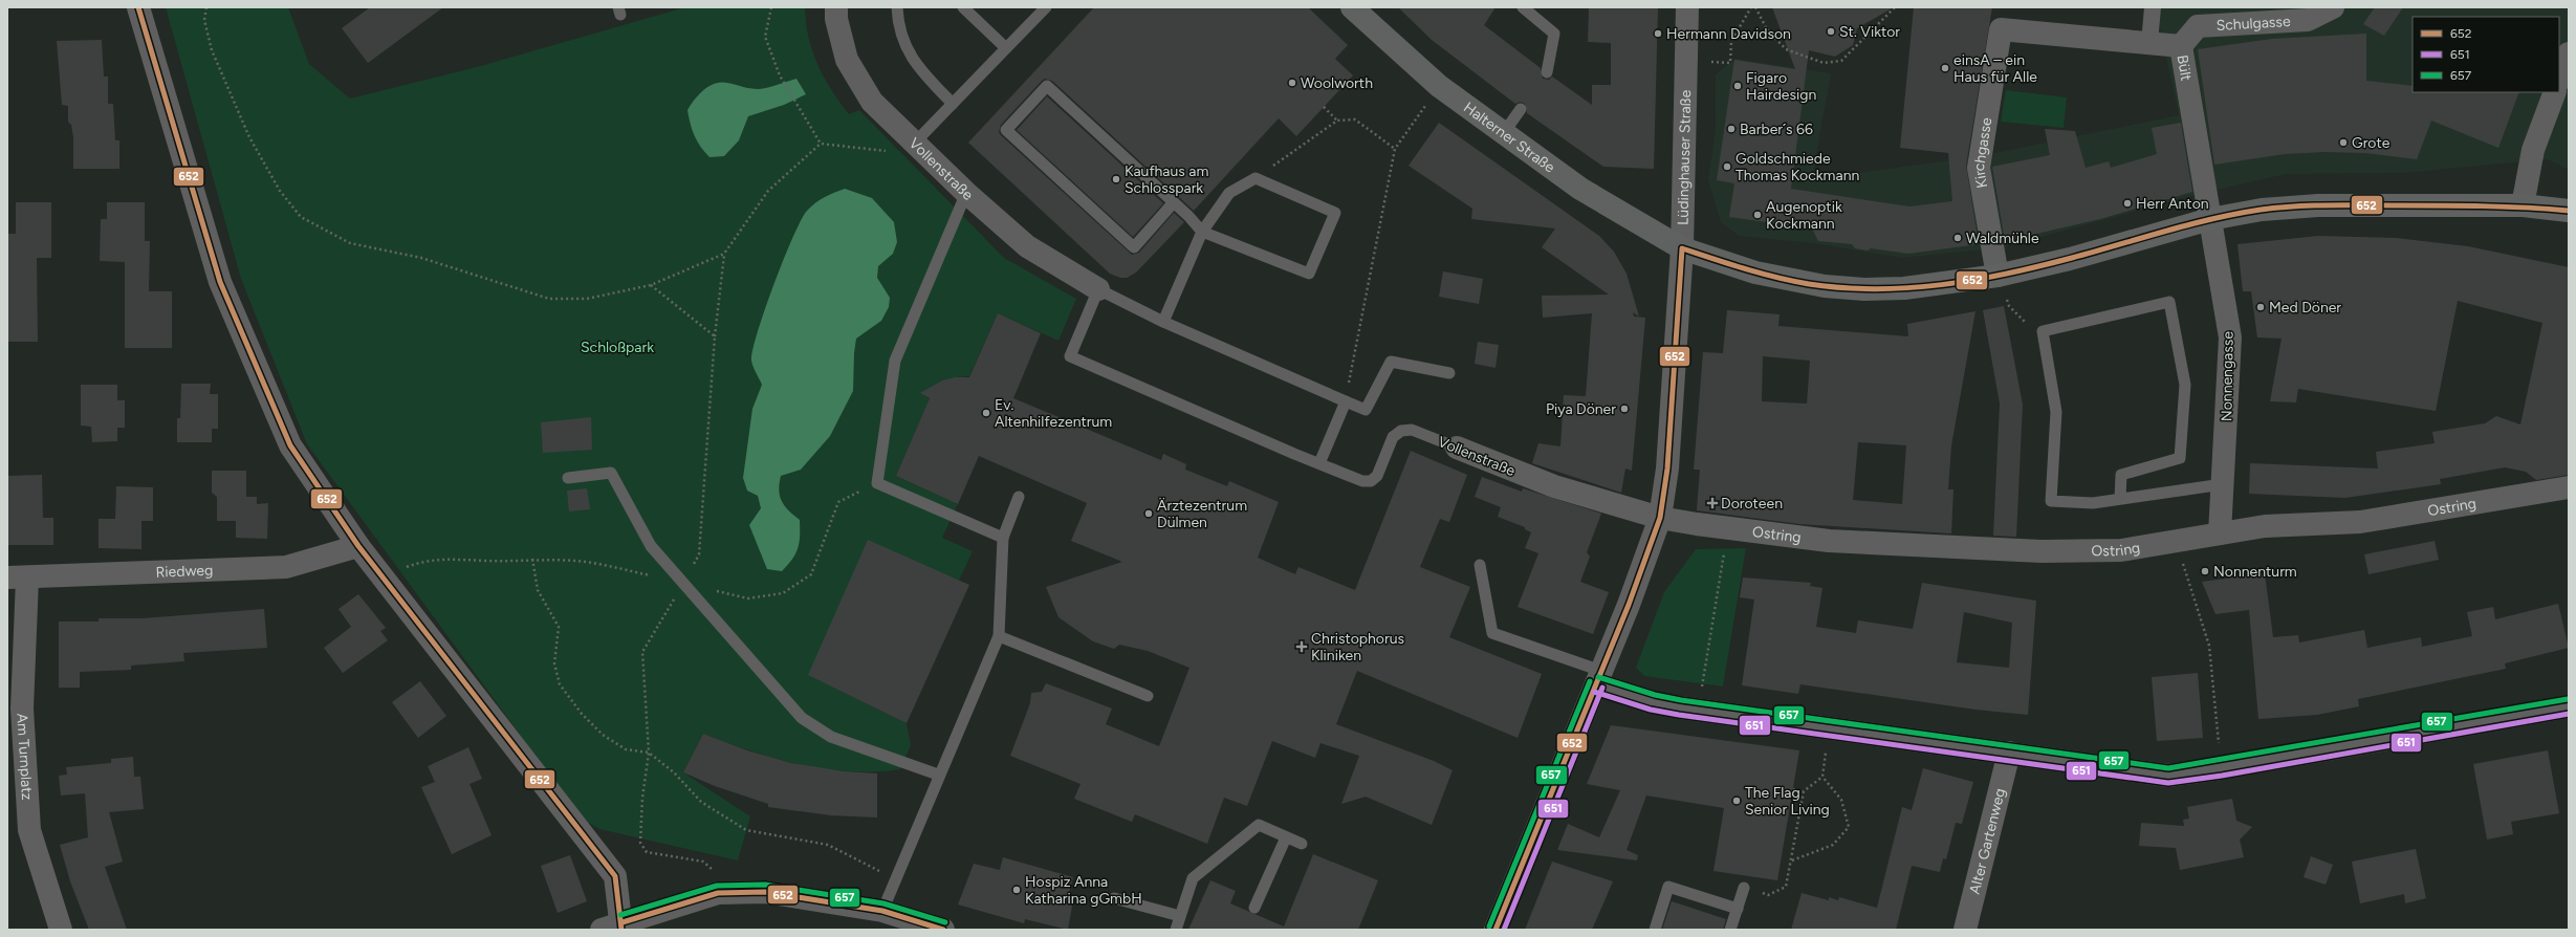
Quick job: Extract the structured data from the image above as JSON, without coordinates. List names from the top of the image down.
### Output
{
  "streets": {
    "main road": ["Halterner Straße"],
    "street": [
      "Schulgasse",
      "Bült",
      "Kirchgasse",
      "Lüdinghauser Straße",
      "Vollenstraße",
      "Nonnengasse",
      "Ostring",
      "Riedweg",
      "Am Turnplatz",
      "Alter Gartenweg"
    ]
  },
  "crossings": [
    ["Schulgasse", "Bült"],
    ["Bült", "Halterner Straße"],
    ["Bült", "Kirchgasse"],
    ["Bült", "Nonnengasse"],
    ["Halterner Straße", "Kirchgasse"],
    ["Halterner Straße", "Lüdinghauser Straße"],
    ["Halterner Straße", "Nonnengasse"],
    ["Lüdinghauser Straße", "Vollenstraße"],
    ["Lüdinghauser Straße", "Ostring"],
    ["Vollenstraße", "Ostring"],
    ["Nonnengasse", "Ostring"],
    ["Riedweg", "Am Turnplatz"]
  ],
  "parks": ["Schloßpark"],
  "places": {
    "other": [
      "St. Viktor",
      "Hermann Davidson",
      "einsA – ein Haus für Alle",
      "Woolworth",
      "Figaro Hairdesign",
      "Barber´s 66",
      "Grote",
      "Goldschmiede Thomas Kockmann",
      "Kaufhaus am Schlosspark",
      "Herr Anton",
      "Augenoptik Kockmann",
      "Waldmühle",
      "Med Döner",
      "Piya Döner",
      "Ev. Altenhilfezentrum",
      "Ärztezentrum Dülmen",
      "Nonnenturm",
      "The Flag Senior Living",
      "Hospiz Anna Katharina gGmbH"
    ],
    "health": ["Doroteen", "Christophorus Kliniken"]
  },
  "lines": ["transit line 652", "transit line 657", "transit line 651"],
  "legend": ["652", "651", "657"]
}
